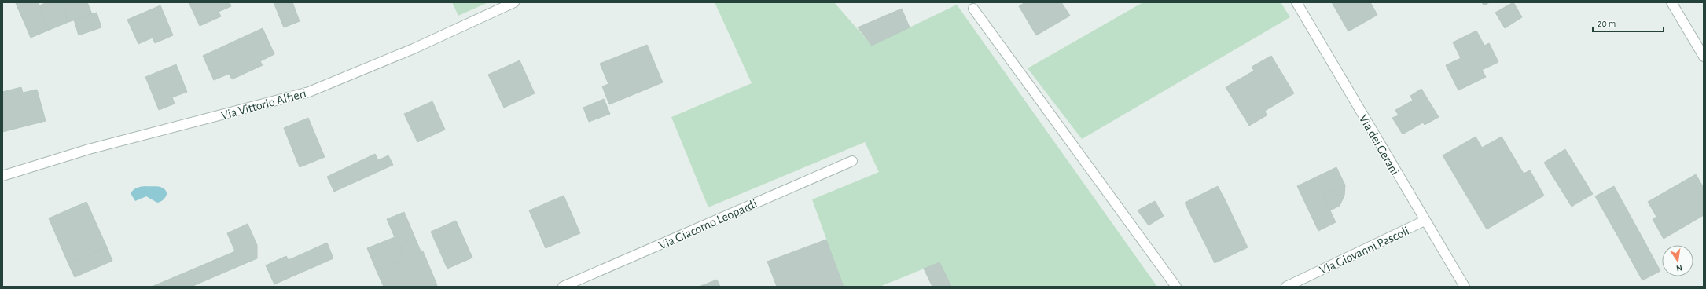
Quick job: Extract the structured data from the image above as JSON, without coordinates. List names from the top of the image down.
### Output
{
  "streets": {
    "street": [
      "Via Vittorio Alfieri",
      "Via dei Gerani",
      "Via Giacomo Leopardi",
      "Via Giovanni Pascoli"
    ]
  },
  "crossings": [
    ["Via dei Gerani", "Via Giovanni Pascoli"]
  ],
  "scale_bar": "20 m",
  "north": "bottom"
}
